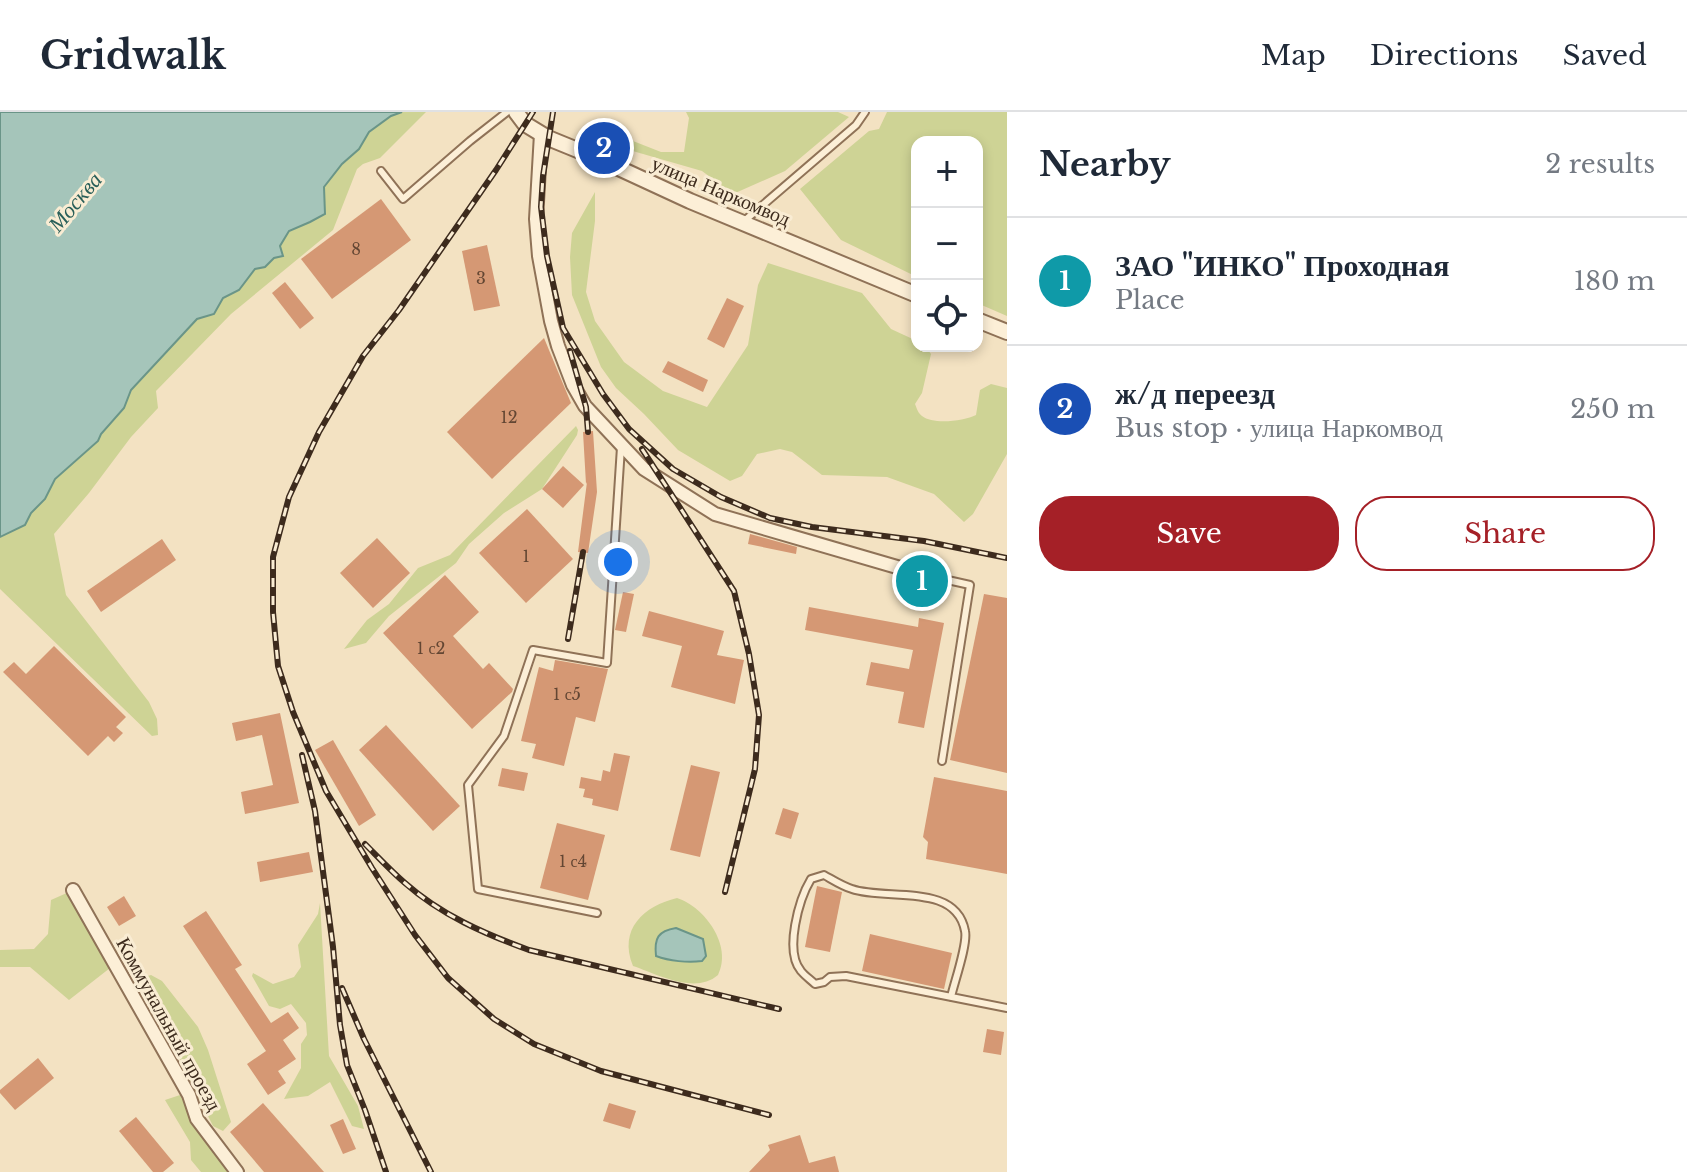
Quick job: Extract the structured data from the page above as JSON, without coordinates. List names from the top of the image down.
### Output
{
  "streets": {
    "street": ["улица Наркомвод", "Коммунальный проезд"]
  },
  "water": ["Москва"],
  "house_numbers": [
    "8",
    "3",
    "12",
    "1",
    "1 с2",
    "1 с5",
    "1 с4"
  ],
  "page": {
    "header": "Gridwalk",
    "nav": ["Map", "Directions", "Saved"],
    "heading": ["Nearby", "2 results"],
    "pins": ["2", "1"],
    "map_buttons": ["+", "−"],
    "list": [
      {
        "mark": "1",
        "name": "ЗАО \"ИНКО\" Проходная",
        "note": "Place",
        "value": "180 m"
      },
      {
        "mark": "2",
        "name": "ж/д переезд",
        "note": "Bus stop · улица Наркомвод",
        "value": "250 m"
      }
    ],
    "buttons": ["Save", "Share"]
  }
}
